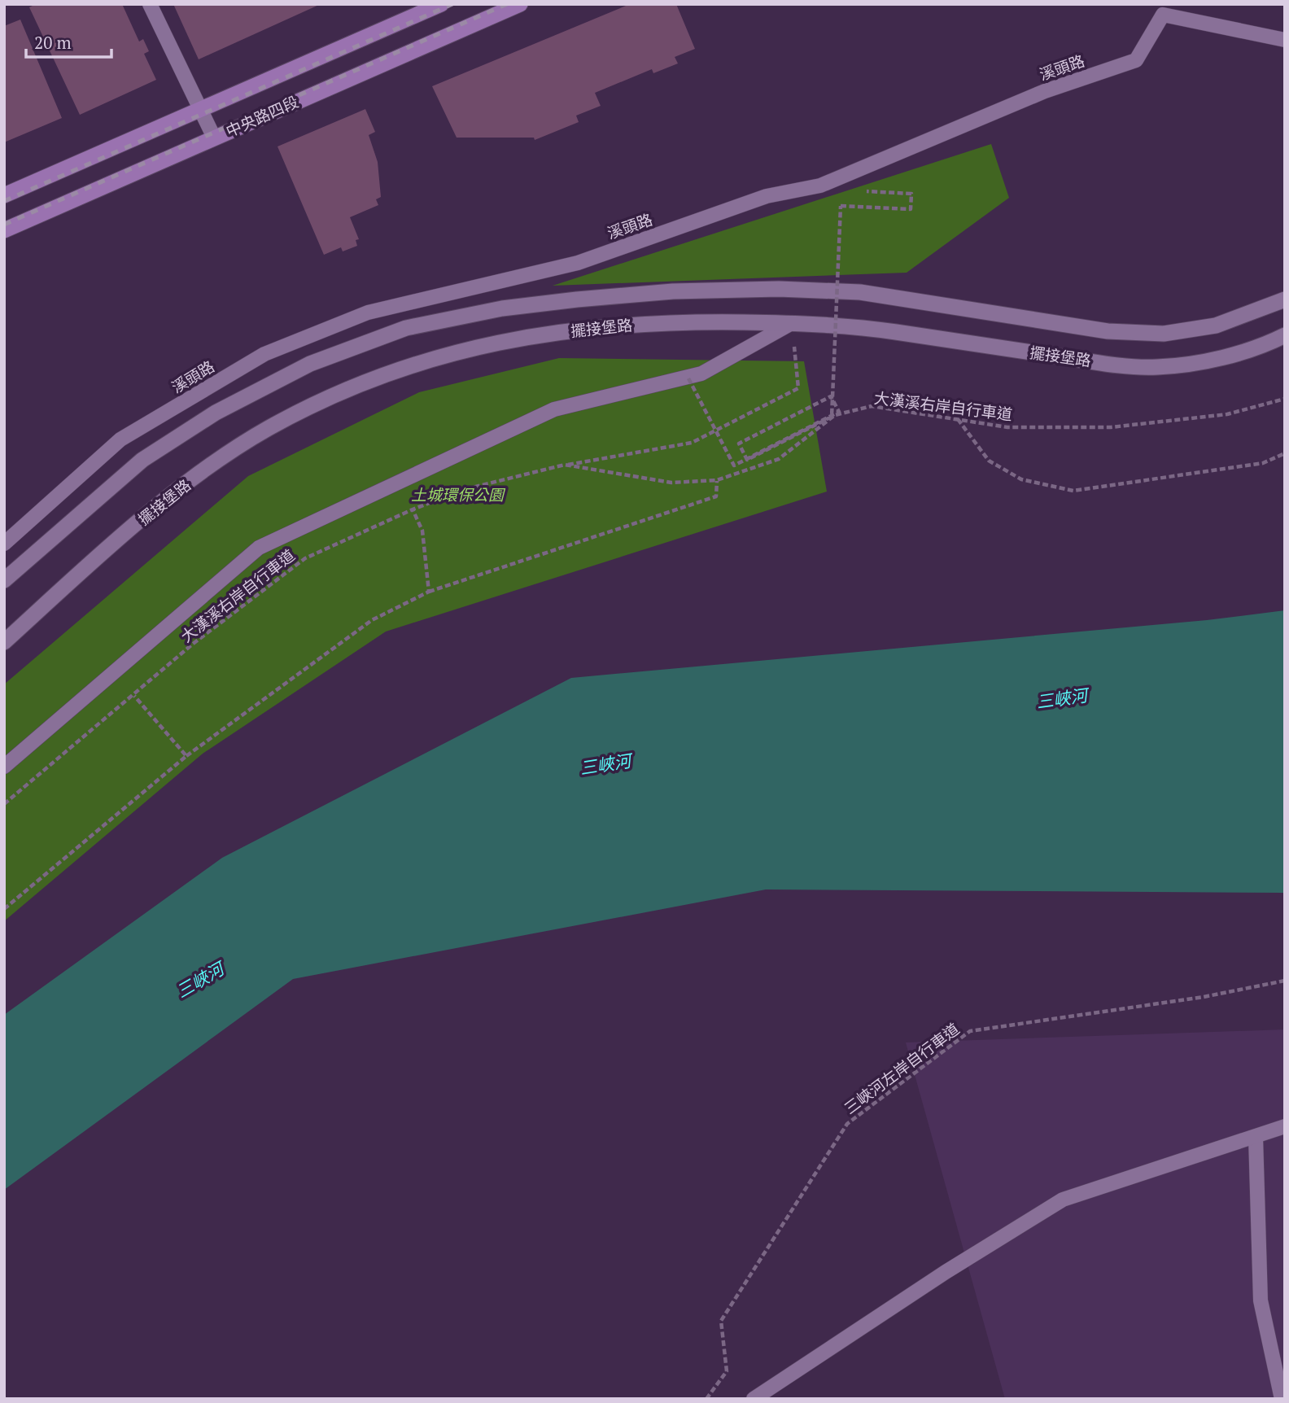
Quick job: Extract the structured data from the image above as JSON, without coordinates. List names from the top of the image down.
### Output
{
  "streets": {
    "main road": ["中央路四段"],
    "street": ["擺接堡路"],
    "lane": ["溪頭路"],
    "path": ["大漢溪右岸自行車道", "三峽河左岸自行車道"]
  },
  "water": ["三峽河"],
  "parks": ["土城環保公園"],
  "scale_bar": "20 m"
}
